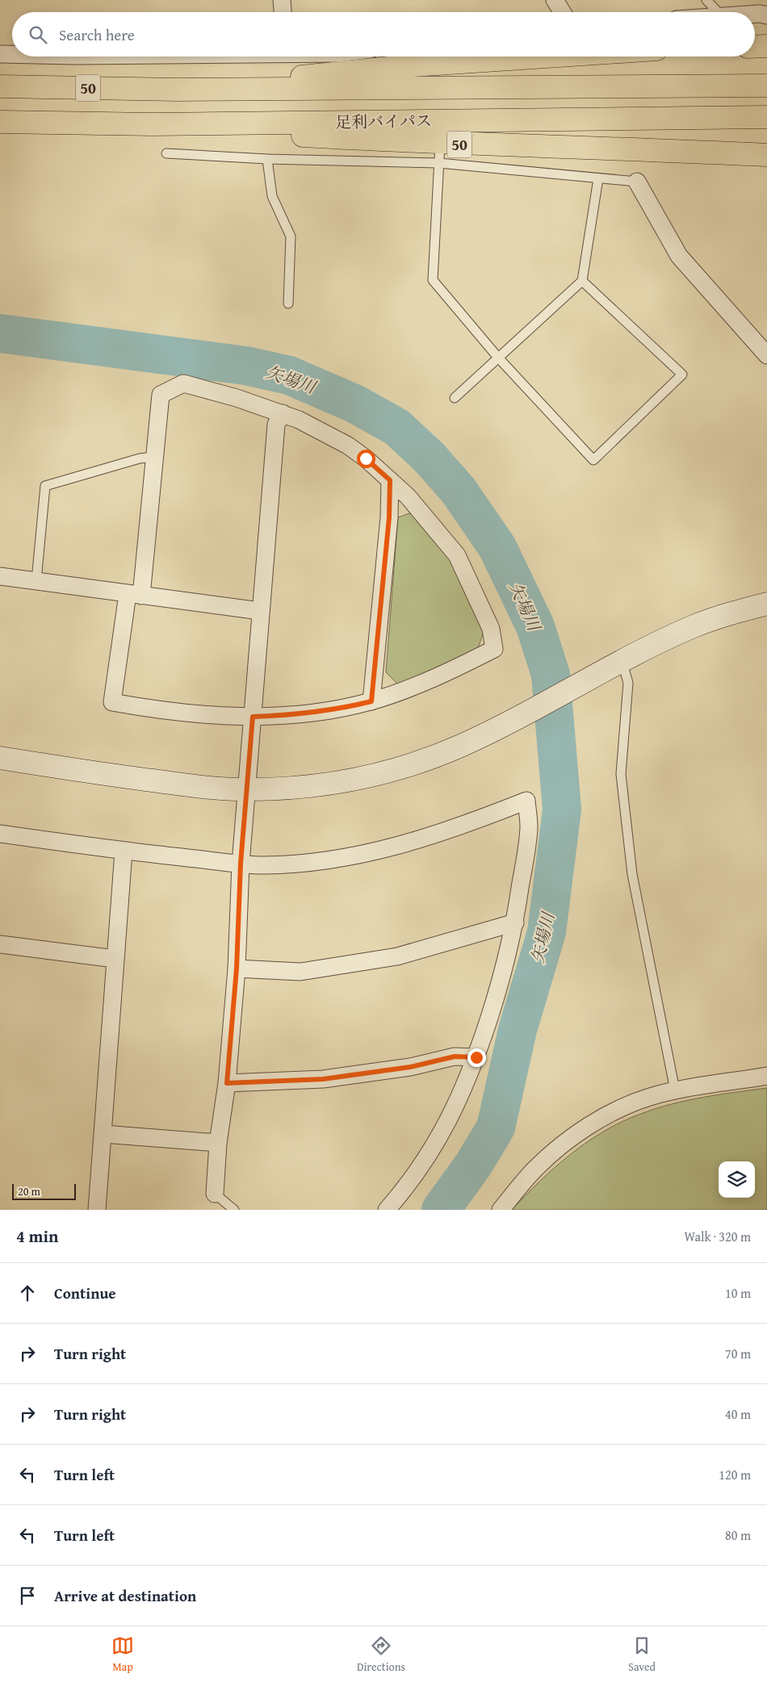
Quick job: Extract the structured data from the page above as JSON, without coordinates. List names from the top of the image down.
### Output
{
  "streets": {
    "highway": ["50", "足利バイパス"]
  },
  "crossings": [
    ["50", "足利バイパス"]
  ],
  "water": ["矢場川"],
  "scale_bar": "20 m",
  "page": {
    "search": "Search here",
    "scale": "20 m",
    "heading": ["4 min", "Walk · 320 m"],
    "list": [
      ["Continue", "10 m"],
      ["Turn right", "70 m"],
      ["Turn right", "40 m"],
      ["Turn left", "120 m"],
      ["Turn left", "80 m"],
      "Arrive at destination"
    ],
    "nav": ["Map", "Directions", "Saved"]
  }
}
